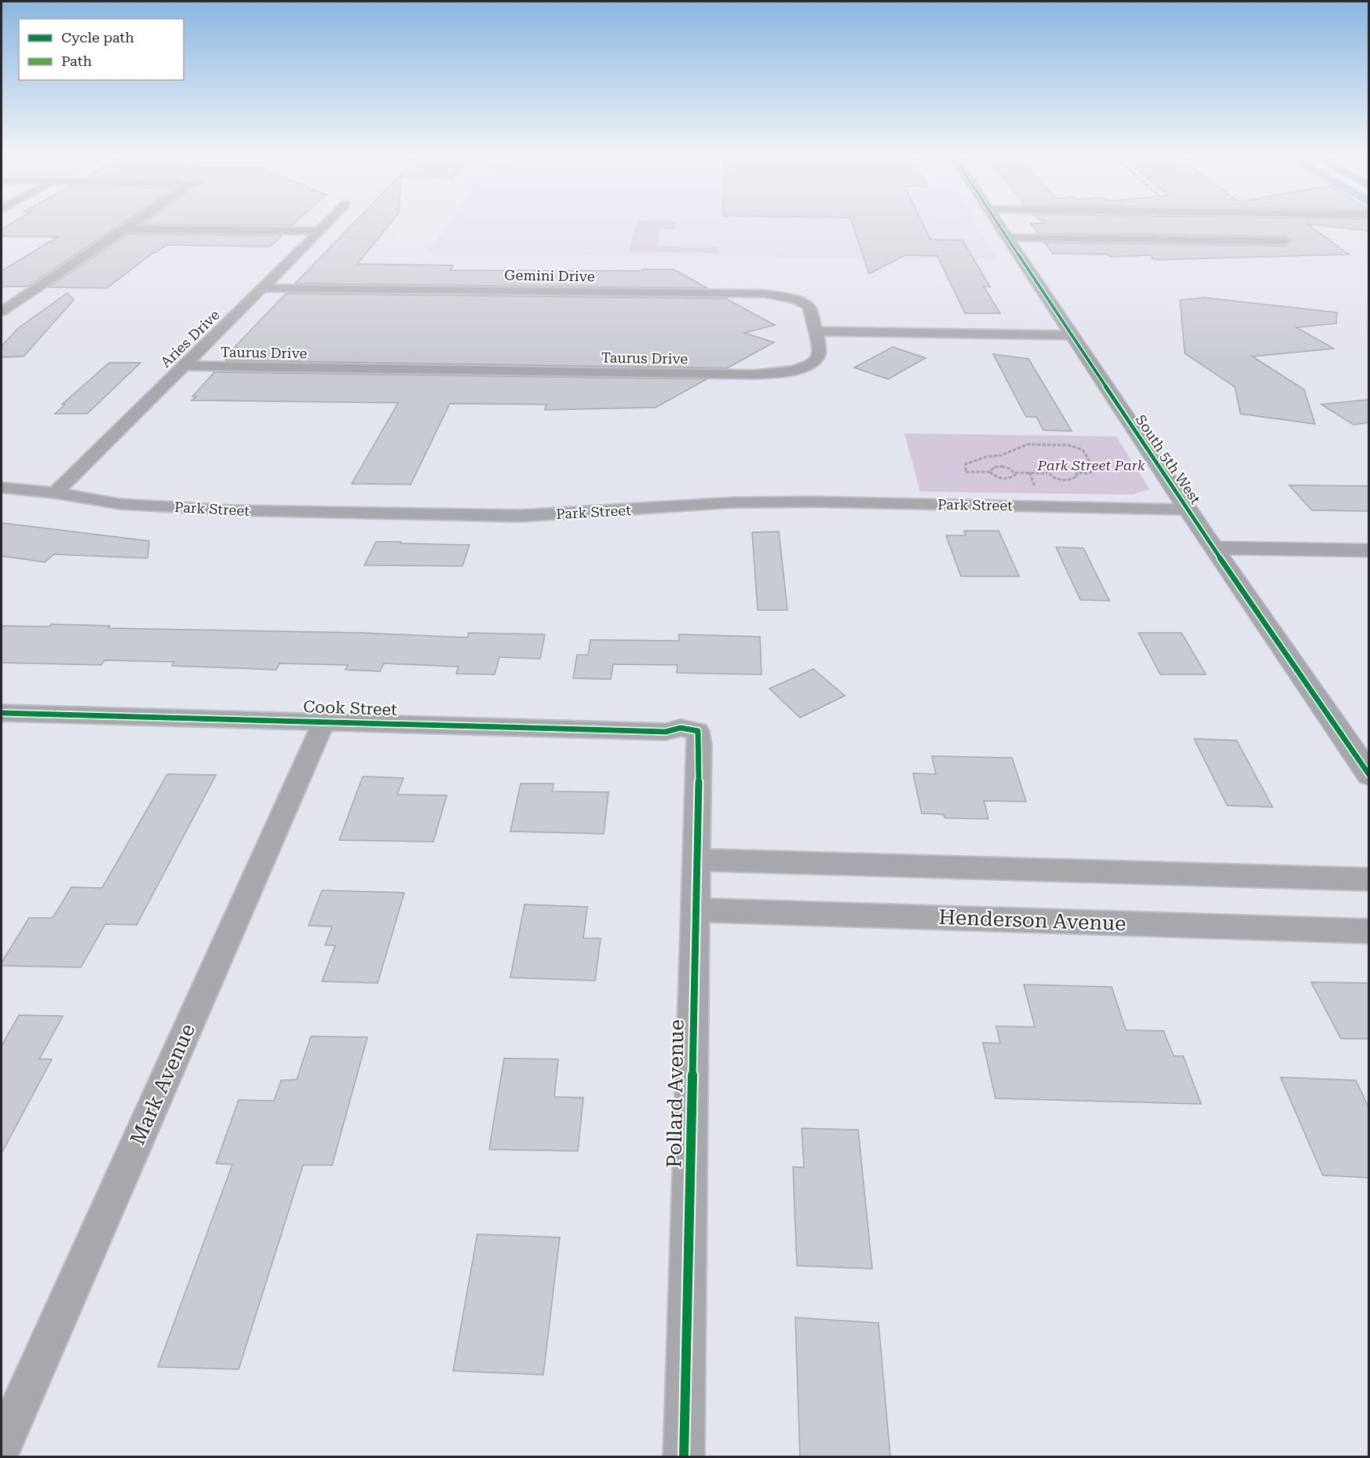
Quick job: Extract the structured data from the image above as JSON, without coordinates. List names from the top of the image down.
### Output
{
  "streets": {
    "street": [
      "Gemini Drive",
      "Aries Drive",
      "Taurus Drive",
      "South 5th West",
      "Park Street",
      "Cook Street",
      "Henderson Avenue",
      "Mark Avenue",
      "Pollard Avenue"
    ]
  },
  "crossings": [
    ["Gemini Drive", "Aries Drive"],
    ["Gemini Drive", "Taurus Drive"],
    ["Aries Drive", "Taurus Drive"],
    ["Aries Drive", "Park Street"],
    ["South 5th West", "Park Street"],
    ["Cook Street", "Mark Avenue"],
    ["Cook Street", "Pollard Avenue"],
    ["Henderson Avenue", "Pollard Avenue"]
  ],
  "parks": ["Park Street Park"],
  "legend": ["Cycle path", "Path"]
}
